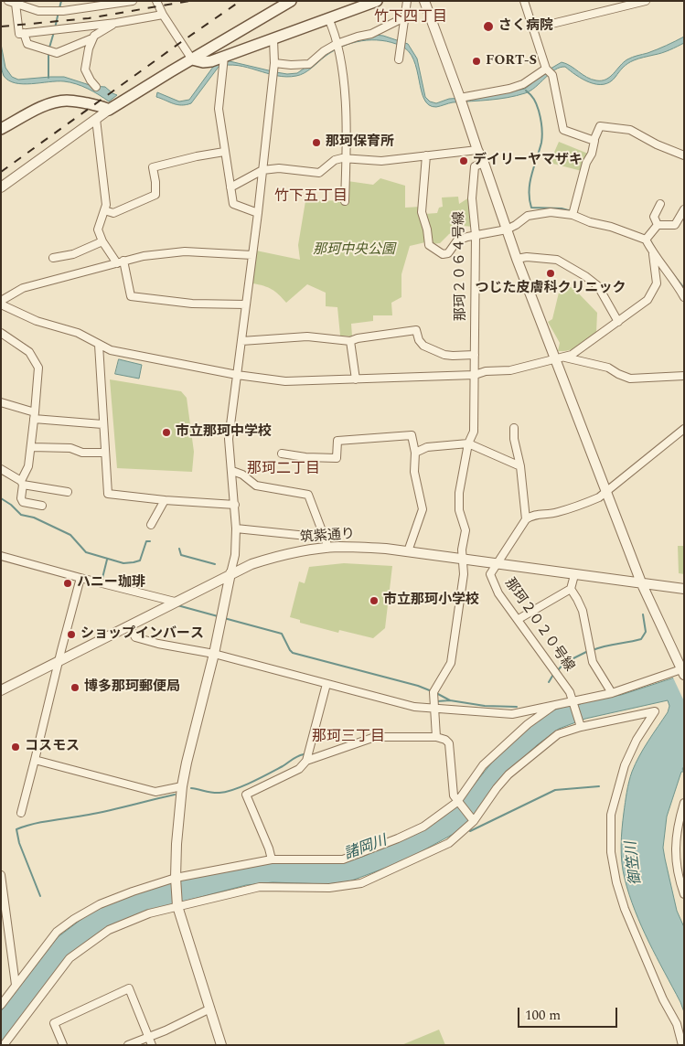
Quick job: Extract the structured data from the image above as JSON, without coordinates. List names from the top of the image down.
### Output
{
  "streets": {
    "street": ["那珂２０６４号線", "筑紫通り", "那珂２０２０号線"]
  },
  "crossings": [
    ["那珂２０６４号線", "筑紫通り"],
    ["筑紫通り", "那珂２０２０号線"]
  ],
  "districts": [
    "竹下四丁目",
    "竹下五丁目",
    "那珂二丁目",
    "那珂三丁目"
  ],
  "water": ["諸岡川", "御笠川"],
  "parks": ["那珂中央公園"],
  "places": [
    "さく病院",
    "FORT-S",
    "那珂保育所",
    "デイリーヤマザキ",
    "つじた皮膚科クリニック",
    "市立那珂中学校",
    "ハニー珈琲",
    "市立那珂小学校",
    "ショップインバース",
    "博多那珂郵便局",
    "コスモス"
  ],
  "scale_bar": "100 m"
}
